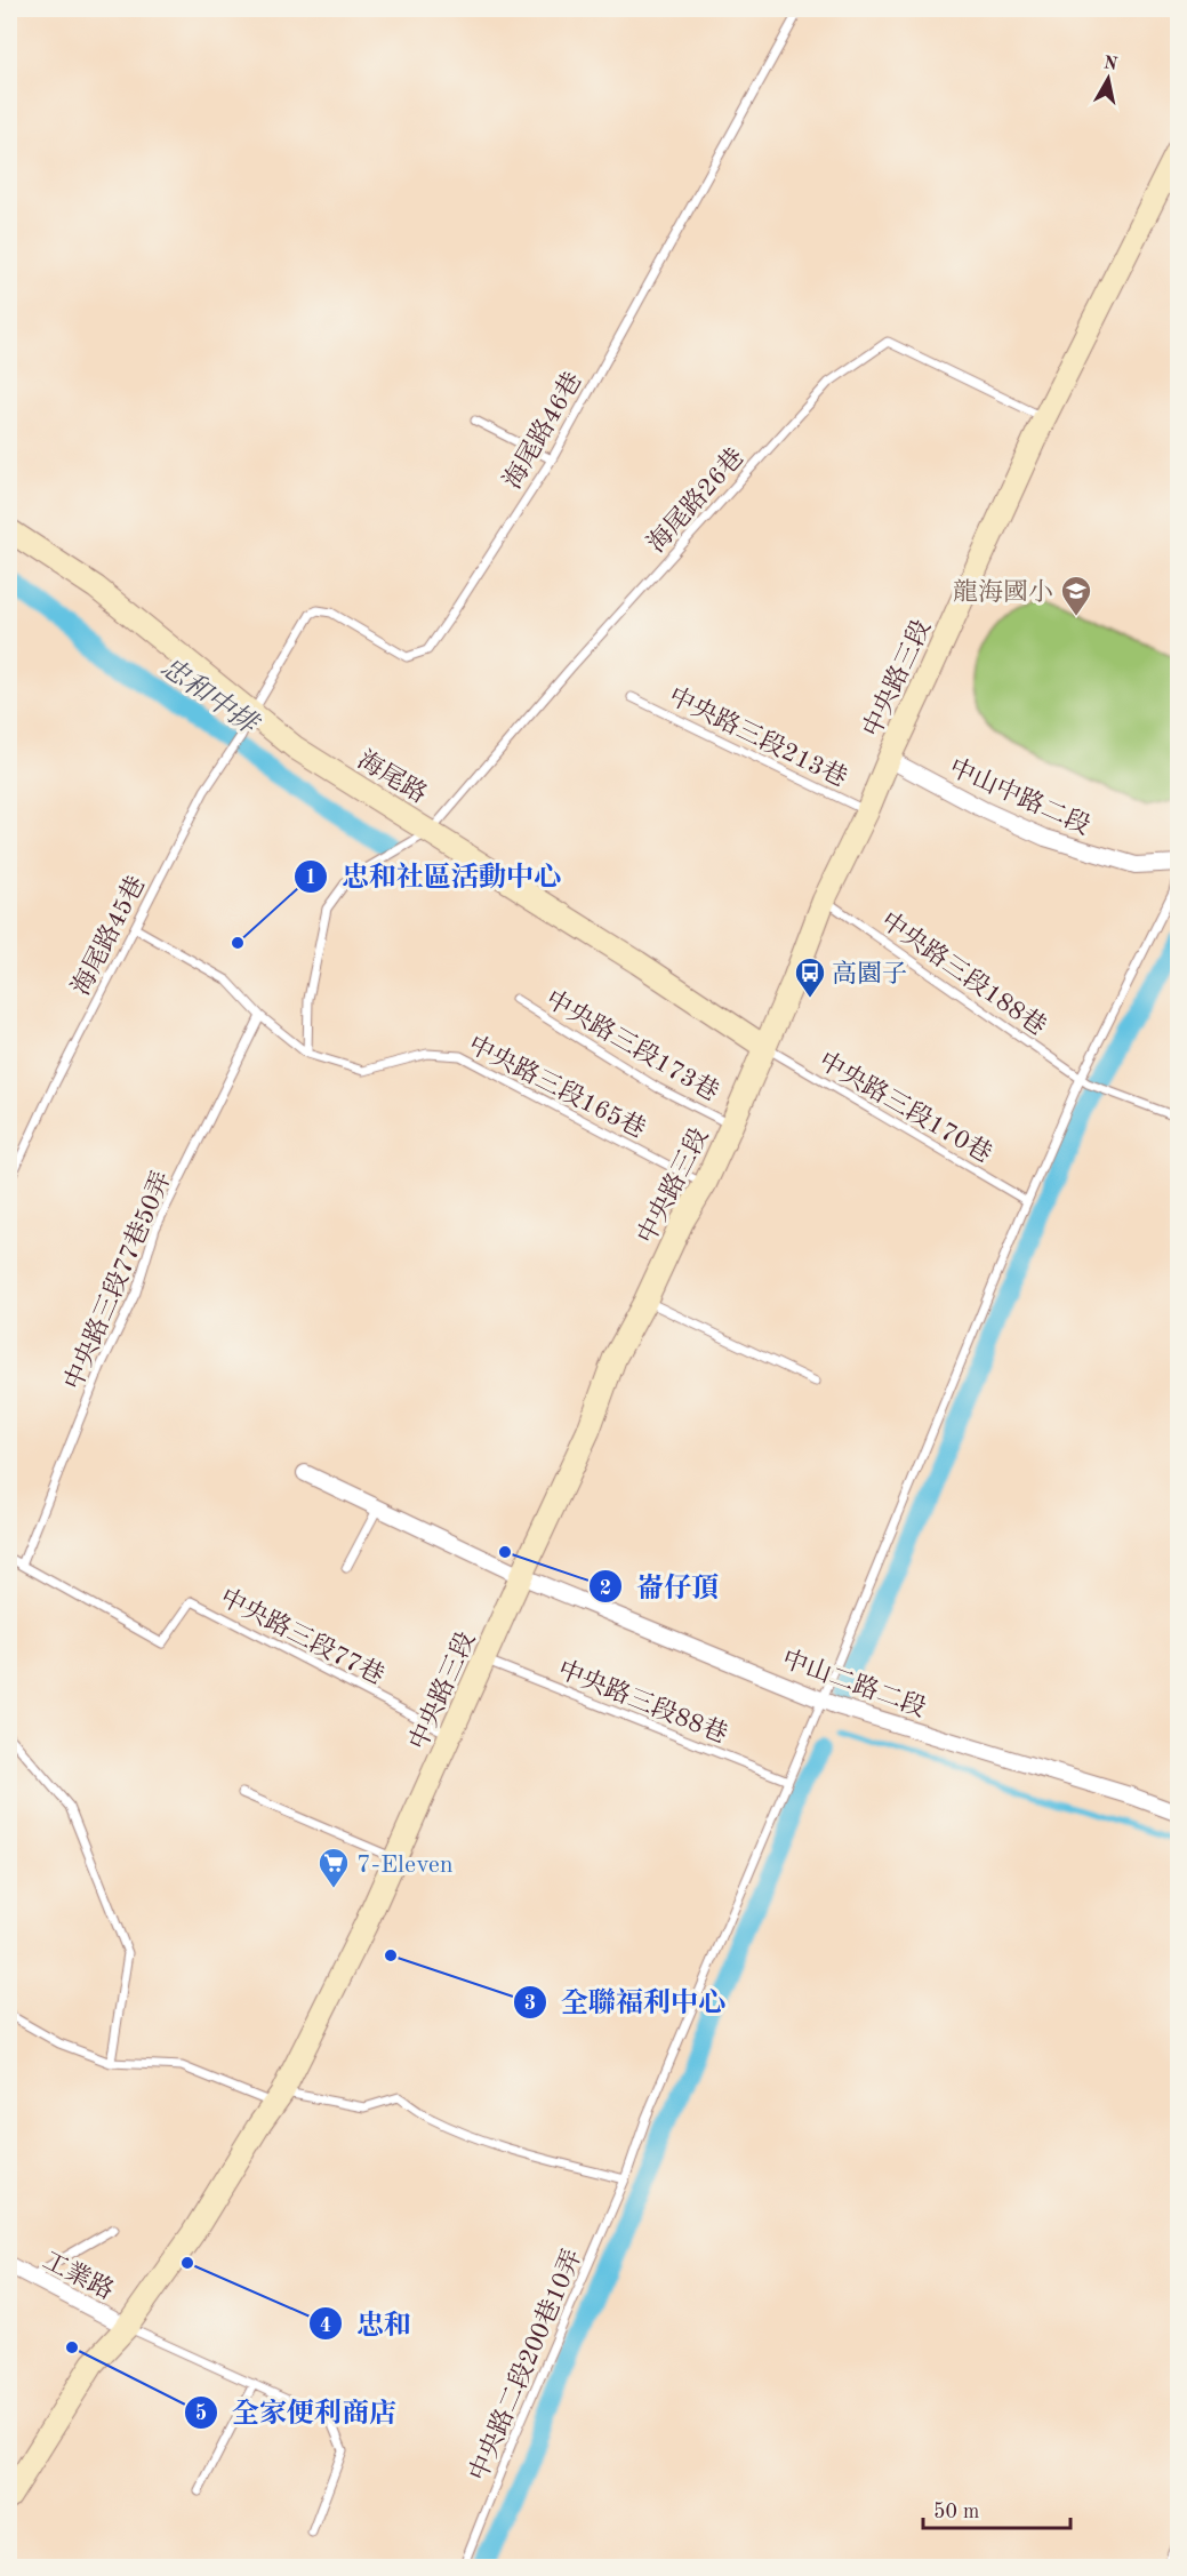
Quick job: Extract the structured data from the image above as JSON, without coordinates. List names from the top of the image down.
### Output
{
  "streets": {
    "street": [
      "中央路三段",
      "海尾路",
      "中山中路二段",
      "中山二路二段",
      "工業路"
    ],
    "lane": [
      "海尾路46巷",
      "海尾路26巷",
      "中央路三段213巷",
      "海尾路45巷",
      "中央路三段188巷",
      "中央路三段173巷",
      "中央路三段165巷",
      "中央路三段170巷",
      "中央路三段77巷50弄",
      "中央路三段77巷",
      "中央路三段88巷",
      "中央路二段200巷10弄"
    ]
  },
  "crossings": [
    ["海尾路46巷", "海尾路"],
    ["海尾路46巷", "海尾路45巷"],
    ["海尾路26巷", "中央路三段"],
    ["海尾路26巷", "海尾路"],
    ["中央路三段", "中央路三段213巷"],
    ["中央路三段", "海尾路"],
    ["中央路三段", "中山中路二段"],
    ["中央路三段", "中央路三段188巷"],
    ["中央路三段", "中央路三段173巷"],
    ["中央路三段", "中央路三段165巷"],
    ["中央路三段", "中央路三段170巷"],
    ["中央路三段", "中央路三段77巷"],
    ["中央路三段", "中山二路二段"],
    ["中央路三段", "中央路三段88巷"],
    ["中央路三段", "工業路"],
    ["海尾路", "海尾路45巷"],
    ["海尾路", "中央路三段170巷"],
    ["中央路三段188巷", "中央路二段200巷10弄"],
    ["中央路三段170巷", "中央路二段200巷10弄"],
    ["中央路三段77巷50弄", "中央路三段77巷"],
    ["中山二路二段", "中央路二段200巷10弄"],
    ["中央路三段88巷", "中央路二段200巷10弄"]
  ],
  "water": ["忠和中排"],
  "places": {
    "school or university": ["龍海國小"],
    "other": [
      "忠和社區活動中心",
      "崙仔頂",
      "全聯福利中心",
      "忠和",
      "全家便利商店"
    ],
    "bus stop": ["高園子"],
    "supermarket": ["7-Eleven"]
  },
  "scale_bar": "50 m",
  "north": "top"
}
